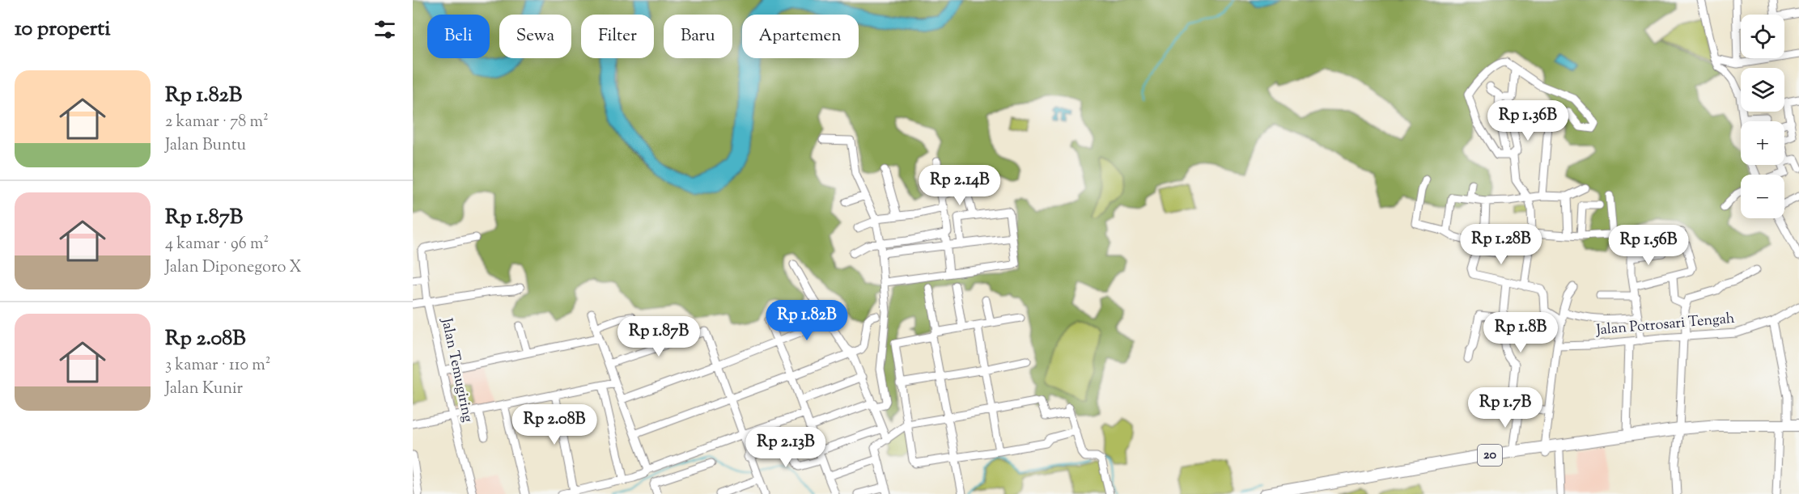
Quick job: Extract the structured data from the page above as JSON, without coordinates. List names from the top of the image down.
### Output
{
  "streets": {
    "highway": ["20"],
    "street": ["Jalan Potrosari Tengah", "Jalan Temugiring"]
  },
  "page": {
    "heading": "10 properti",
    "map_buttons": ["+", "−"],
    "chip": [
      "Beli",
      "Sewa",
      "Filter",
      "Baru",
      "Apartemen"
    ],
    "list": [
      {
        "name": "Rp 1.82B",
        "note": "2 kamar · 78 m² · Jalan Buntu"
      },
      {
        "name": "Rp 1.87B",
        "note": "4 kamar · 96 m² · Jalan Diponegoro X"
      },
      {
        "name": "Rp 2.08B",
        "note": "3 kamar · 110 m² · Jalan Kunir"
      }
    ],
    "price": [
      "Rp 1.36B",
      "Rp 2.14B",
      "Rp 1.28B",
      "Rp 1.56B",
      "Rp 1.82B",
      "Rp 1.8B",
      "Rp 1.87B",
      "Rp 1.7B",
      "Rp 2.08B",
      "Rp 2.13B"
    ]
  }
}
